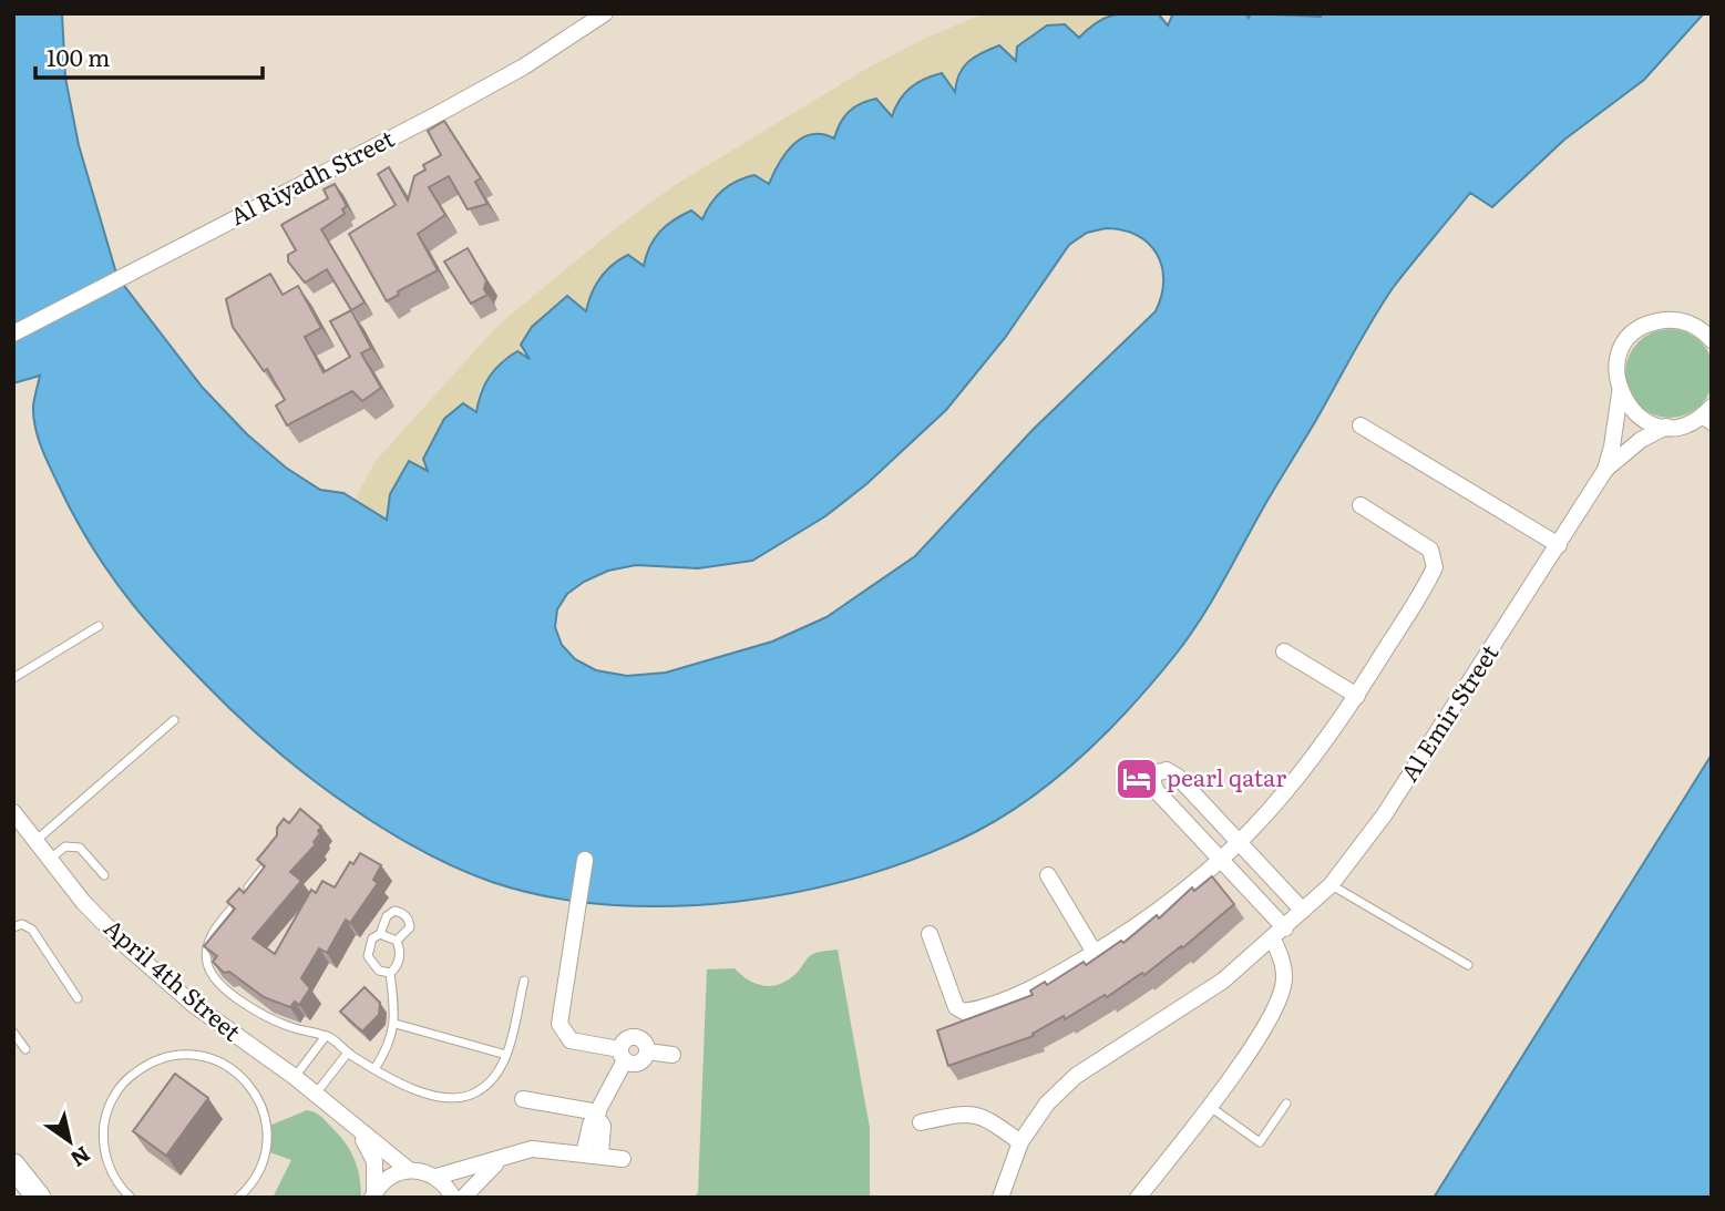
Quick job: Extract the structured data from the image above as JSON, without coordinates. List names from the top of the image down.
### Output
{
  "streets": {
    "street": ["Al Riyadh Street", "Al Emir Street", "April 4th Street"]
  },
  "places": {
    "hotel": ["pearl qatar"]
  },
  "scale_bar": "100 m",
  "north": "bottom right"
}
